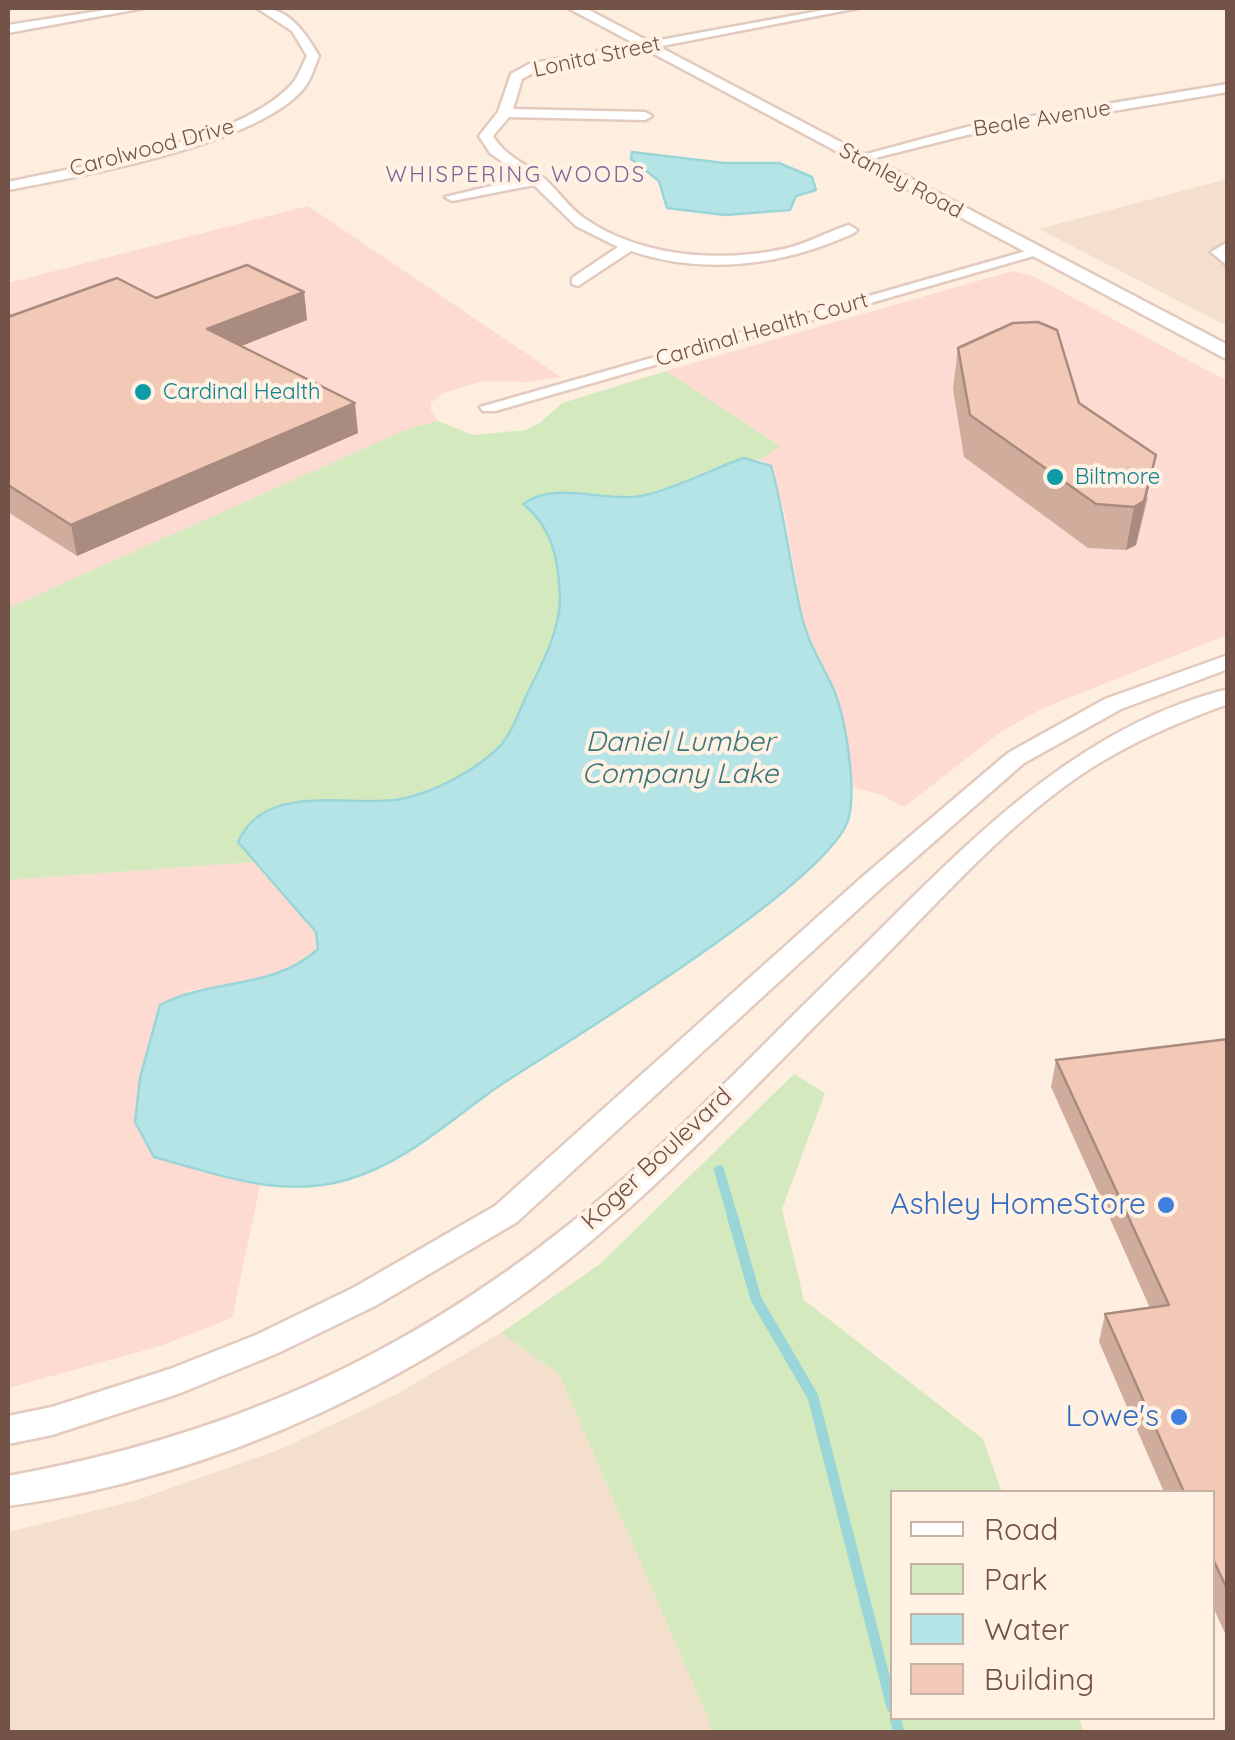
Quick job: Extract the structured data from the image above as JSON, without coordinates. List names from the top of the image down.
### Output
{
  "streets": {
    "street": [
      "Lonita Street",
      "Beale Avenue",
      "Carolwood Drive",
      "Stanley Road",
      "Cardinal Health Court",
      "Koger Boulevard"
    ]
  },
  "crossings": [
    ["Lonita Street", "Stanley Road"],
    ["Beale Avenue", "Stanley Road"],
    ["Stanley Road", "Cardinal Health Court"]
  ],
  "districts": ["WHISPERING WOODS"],
  "water": ["Daniel Lumber Company Lake"],
  "places": [
    "Cardinal Health",
    "Biltmore",
    "Ashley HomeStore",
    "Lowe's"
  ],
  "legend": [
    "Road",
    "Park",
    "Water",
    "Building"
  ]
}
